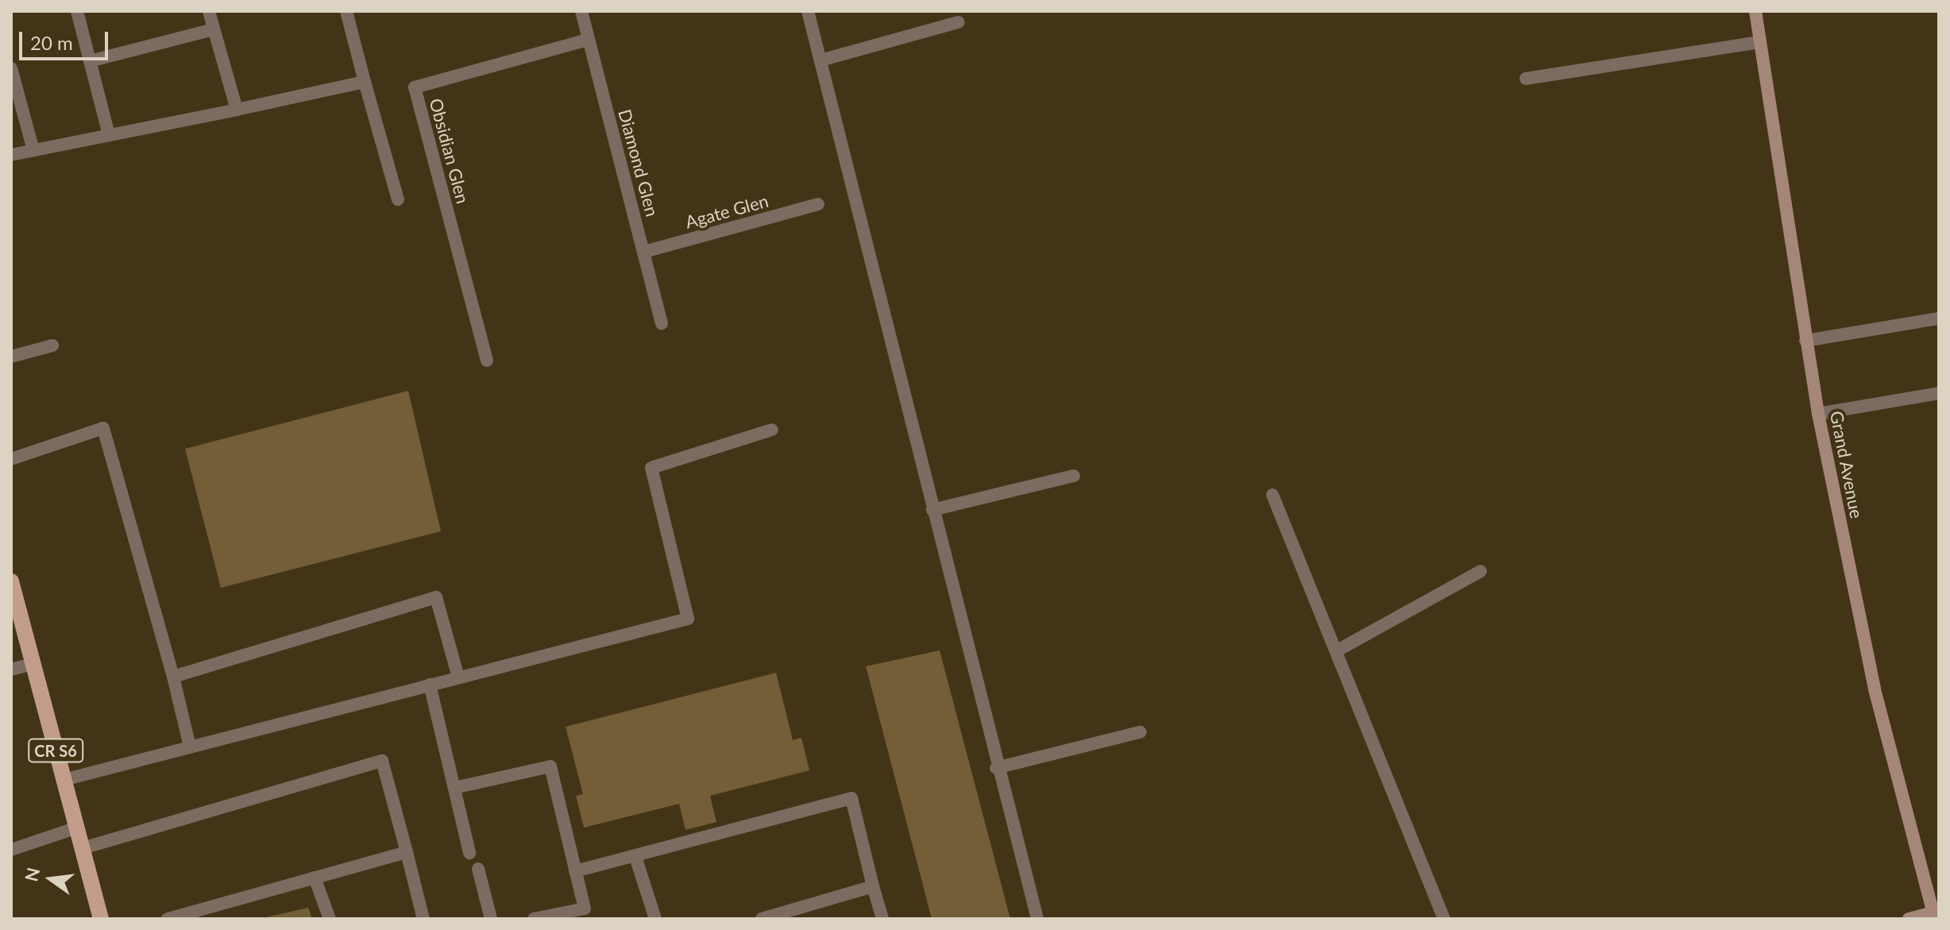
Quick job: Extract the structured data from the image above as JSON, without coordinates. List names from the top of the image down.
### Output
{
  "streets": {
    "main road": ["Grand Avenue", "CR S6"],
    "street": ["Obsidian Glen", "Diamond Glen", "Agate Glen"]
  },
  "crossings": [
    ["Obsidian Glen", "Diamond Glen"],
    ["Diamond Glen", "Agate Glen"]
  ],
  "scale_bar": "20 m",
  "north": "left"
}
